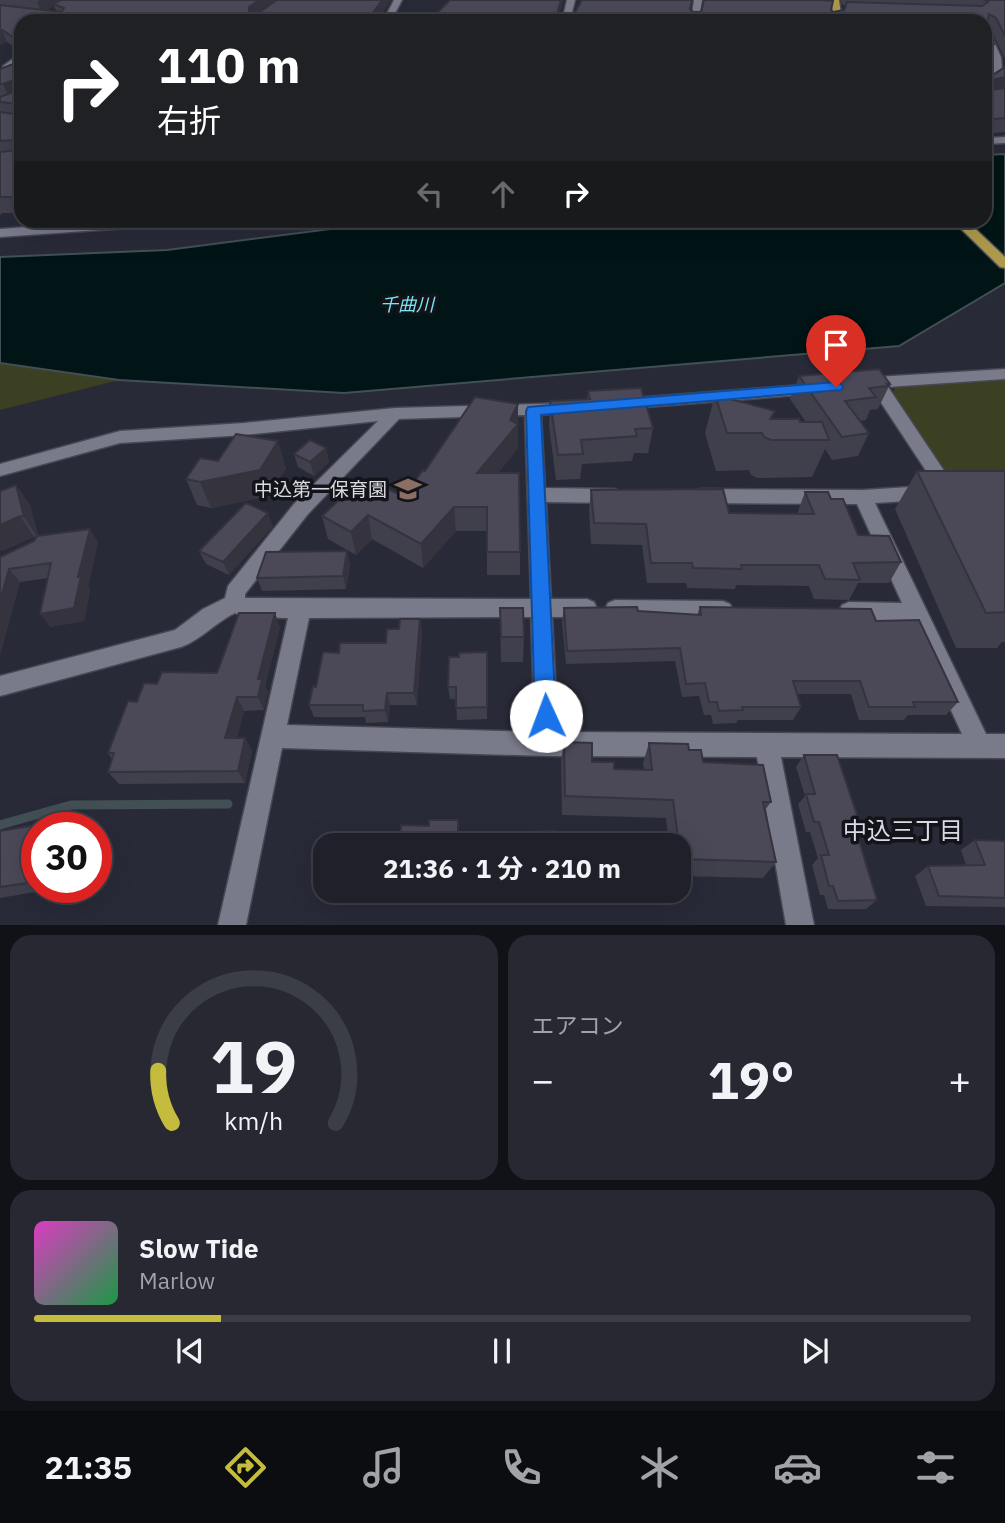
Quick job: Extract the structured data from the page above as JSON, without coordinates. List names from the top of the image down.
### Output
{
  "districts": ["中込三丁目"],
  "water": ["千曲川"],
  "places": {
    "school or university": ["中込第一保育園"]
  },
  "page": {
    "turn": ["110 m", "右折"],
    "limit": "30",
    "trip": "21:36 · 1 分 · 210 m",
    "tile": "エアコン",
    "heat": ["−", "19°", "+"],
    "song": ["Slow Tide", "Marlow"],
    "tabs": "21:35",
    "gauge": ["19", "km/h"]
  }
}
